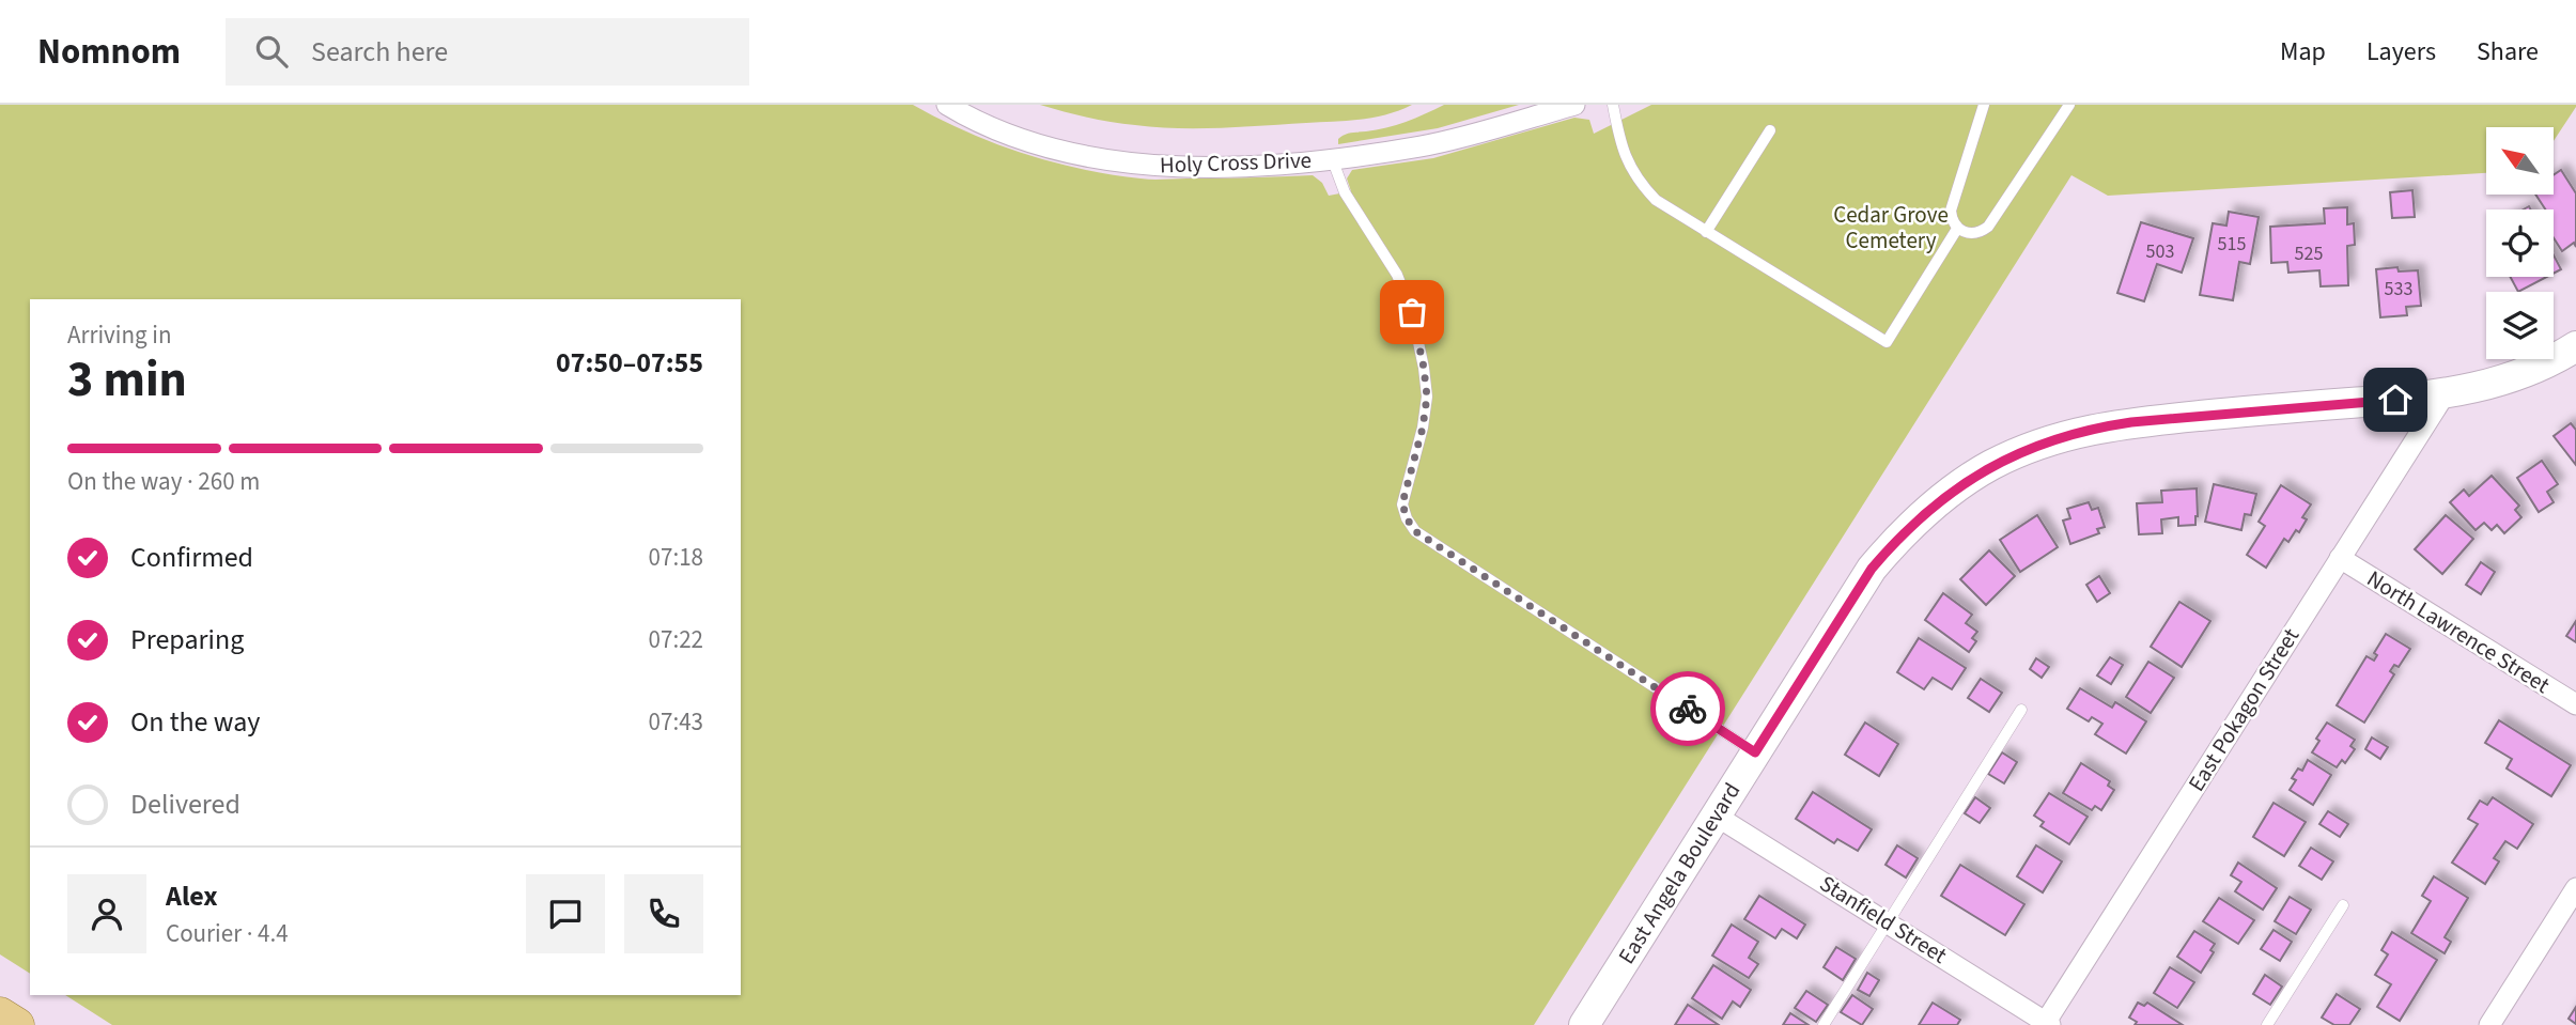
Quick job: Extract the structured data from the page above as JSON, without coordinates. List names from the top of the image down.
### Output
{
  "streets": {
    "main road": ["East Angela Boulevard"],
    "street": [
      "Holy Cross Drive",
      "North Lawrence Street",
      "East Pokagon Street",
      "Stanfield Street"
    ]
  },
  "crossings": [
    ["North Lawrence Street", "East Pokagon Street"],
    ["East Pokagon Street", "East Angela Boulevard"],
    ["East Pokagon Street", "Stanfield Street"],
    ["East Angela Boulevard", "Stanfield Street"]
  ],
  "parks": ["Cedar Grove Cemetery"],
  "house_numbers": [
    "515",
    "503",
    "525",
    "533"
  ],
  "north": "top left",
  "page": {
    "header": "Nomnom",
    "search": "Search here",
    "nav": ["Map", "Layers", "Share"],
    "heading": ["3 min", "Arriving in", "07:50–07:55"],
    "panel": ["Alex", "Courier · 4.4"],
    "bar": "On the way · 260 m",
    "list": [
      ["Confirmed", "07:18"],
      ["Preparing", "07:22"],
      ["On the way", "07:43"],
      "Delivered"
    ]
  }
}
